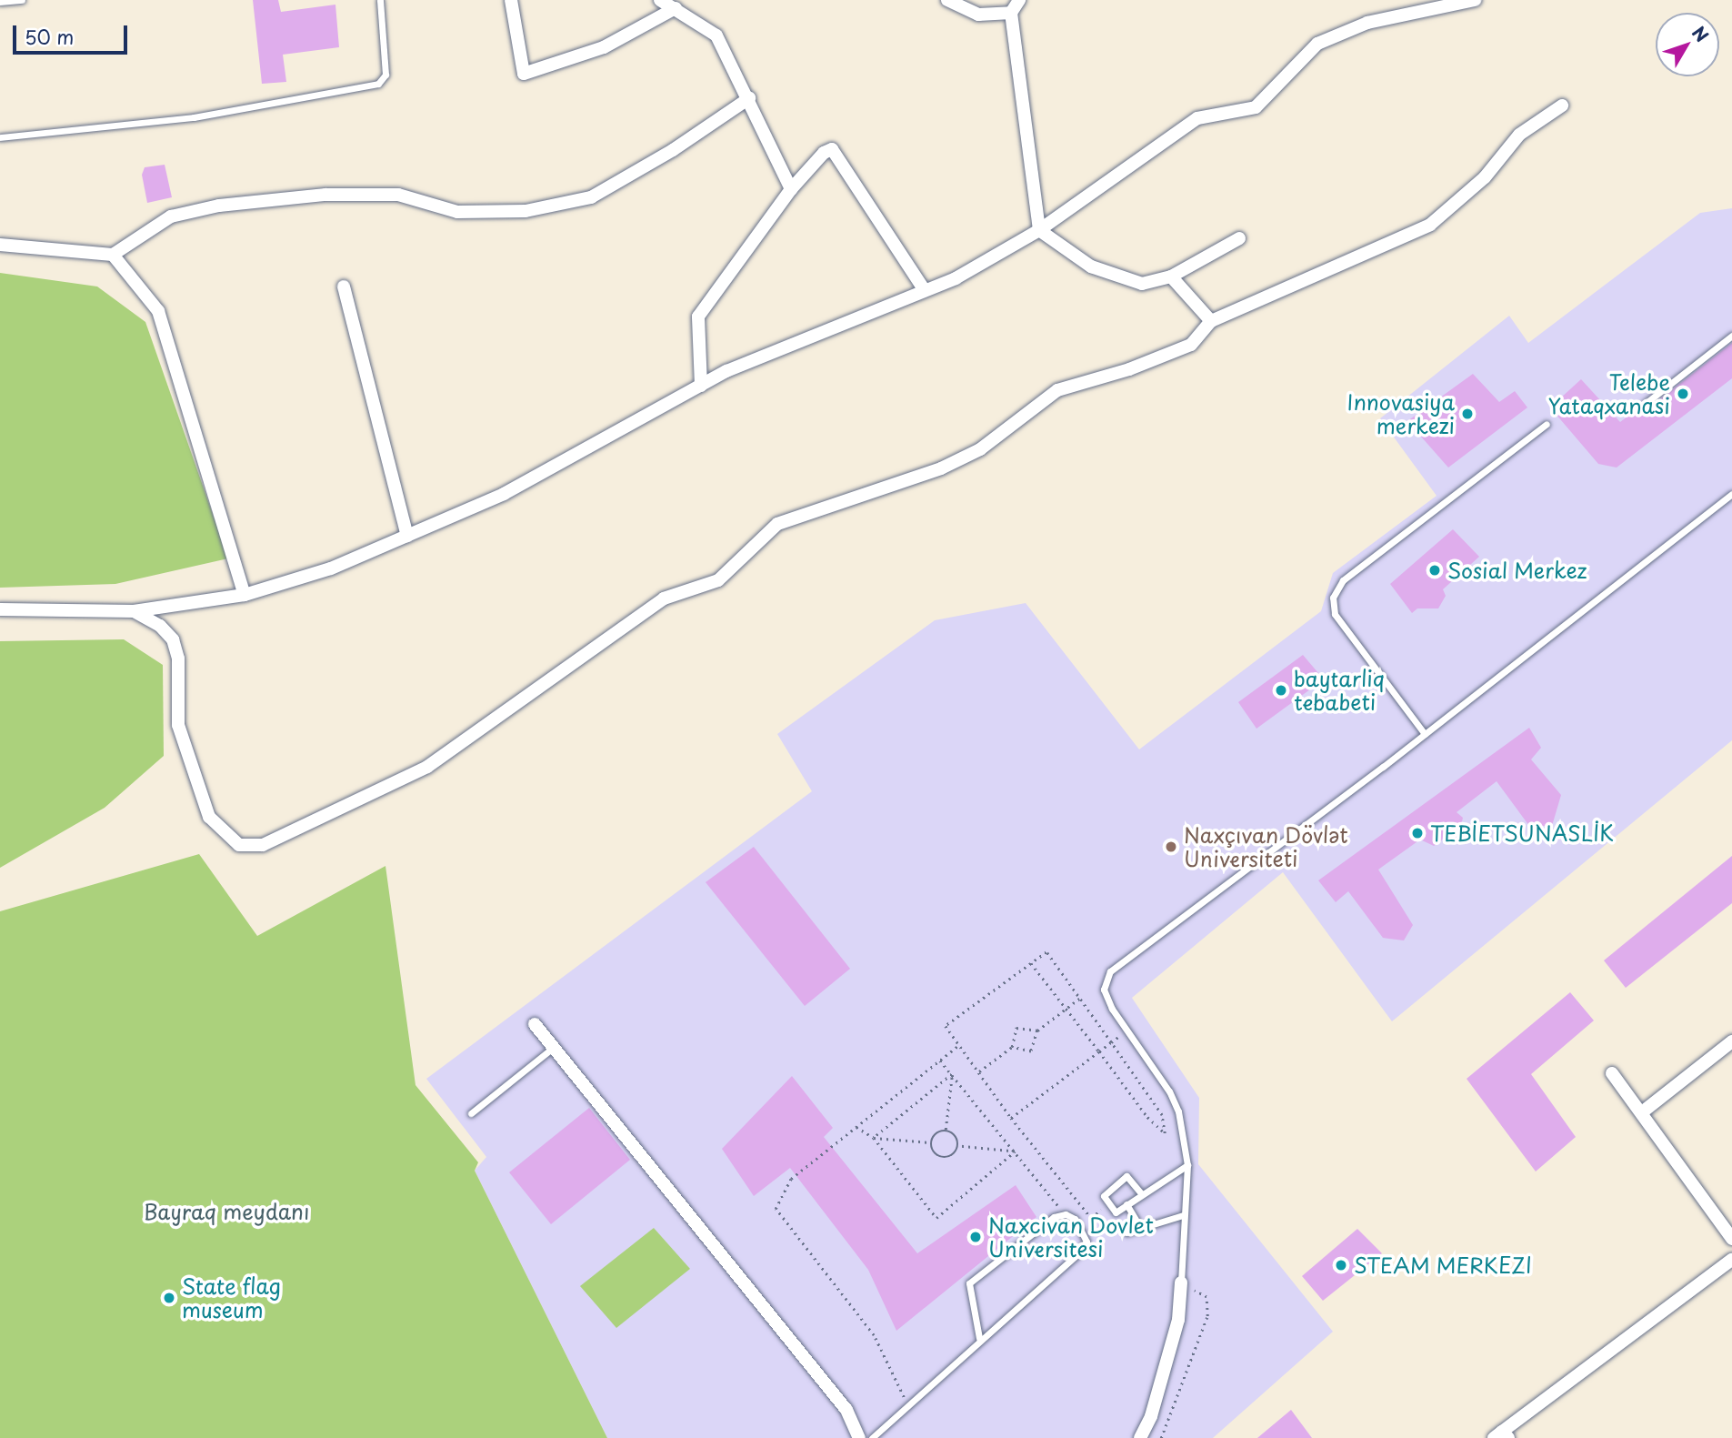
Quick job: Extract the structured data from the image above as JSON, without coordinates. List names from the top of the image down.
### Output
{
  "parks": ["Bayraq meydanı"],
  "places": [
    "Telebe Yataqxanasi",
    "Innovasiya merkezi",
    "Sosial Merkez",
    "baytarliq tebabeti",
    "TEBİETSUNASLİK",
    "Naxçıvan Dövlət Universiteti",
    "Naxcivan Dovlet Universitesi",
    "STEAM MERKEZI",
    "State flag museum"
  ],
  "scale_bar": "50 m",
  "north": "top right"
}
